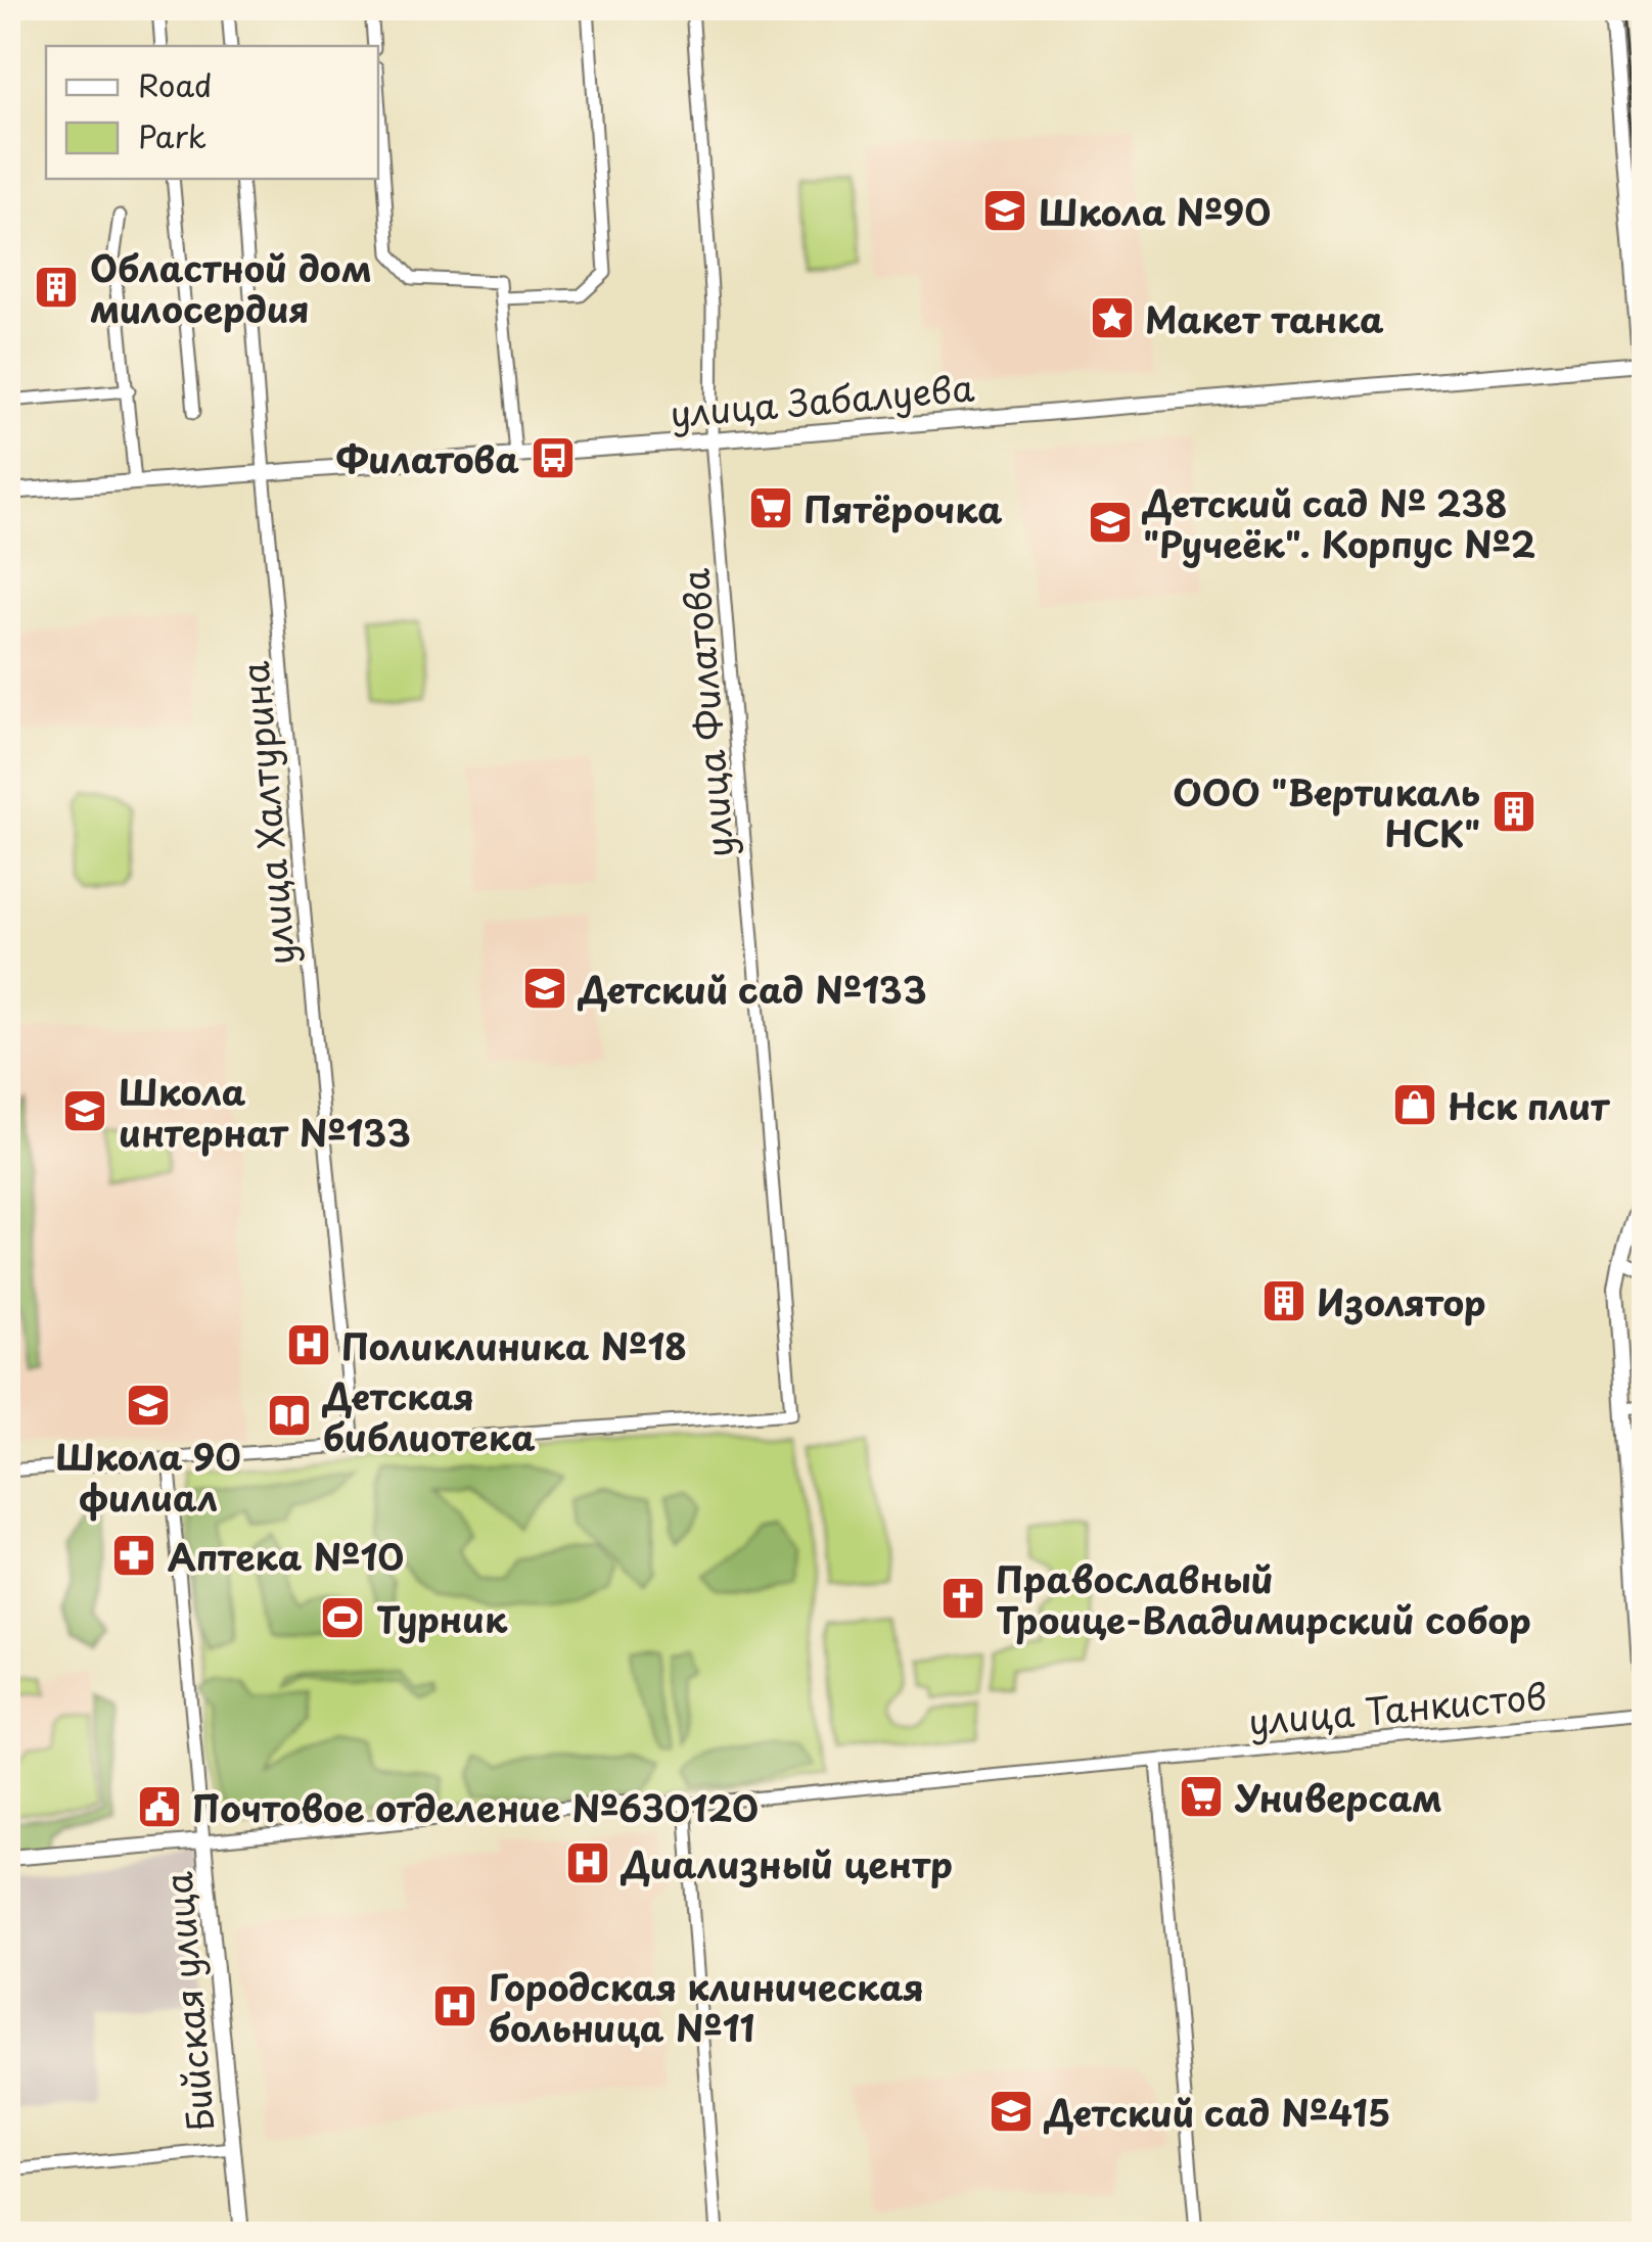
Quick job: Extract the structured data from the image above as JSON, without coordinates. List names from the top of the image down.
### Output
{
  "streets": {
    "street": [
      "улица Забалуева",
      "улица Филатова",
      "улица Халтурина",
      "улица Танкистов",
      "Бийская улица"
    ]
  },
  "crossings": [
    ["улица Забалуева", "улица Филатова"],
    ["улица Забалуева", "улица Халтурина"],
    ["улица Филатова", "улица Халтурина"],
    ["улица Танкистов", "Бийская улица"]
  ],
  "places": {
    "school or university": [
      "Школа №90",
      "Детский сад № 238 \"Ручеёк\". Корпус №2",
      "Детский сад №133",
      "Школа интернат №133",
      "Школа 90 филиал",
      "Детский сад №415"
    ],
    "building": ["Областной дом милосердия", "ООО \"Вертикаль НСК\"", "Изолятор"],
    "place": ["Макет танка"],
    "bus stop": ["Филатова"],
    "supermarket": ["Пятёрочка", "Универсам"],
    "shop": ["Нск плит"],
    "hospital": ["Поликлиника №18", "Диализный центр", "Городская клиническая больница №11"],
    "library": ["Детская библиотека"],
    "pharmacy": ["Аптека №10"],
    "church": ["Православный Троице-Владимирский собор"],
    "sports": ["Турник"],
    "public building": ["Почтовое отделение №630120"]
  },
  "legend": ["Road", "Park"]
}
